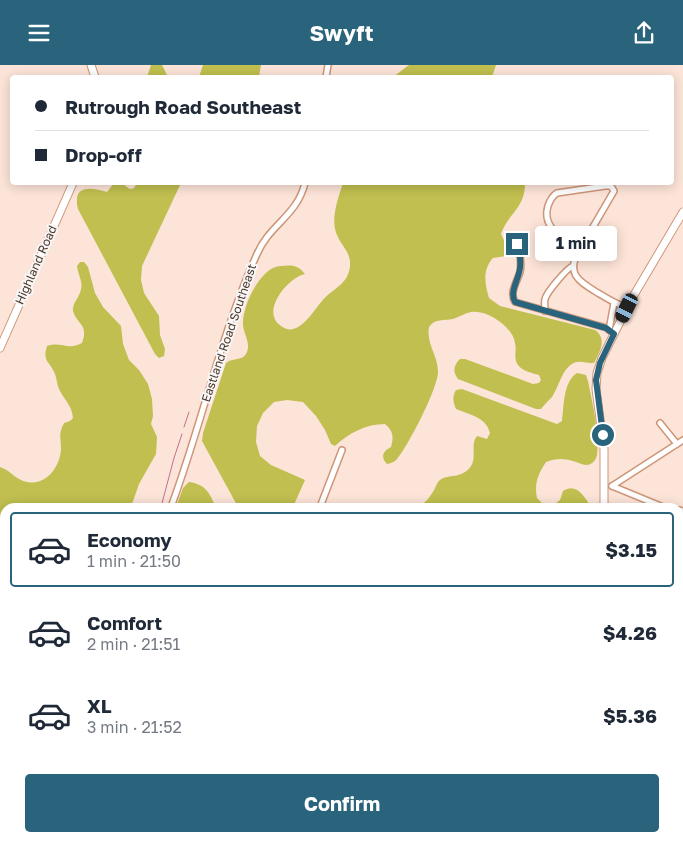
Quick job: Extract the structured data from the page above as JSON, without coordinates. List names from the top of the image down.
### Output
{
  "streets": {
    "street": ["Highland Road", "Eastland Road Southeast"]
  },
  "page": {
    "header": "Swyft",
    "banner": ["Rutrough Road Southeast", "Drop-off"],
    "bubble": "1 min",
    "list": [
      {
        "name": "Economy",
        "note": "1 min · 21:50",
        "value": "$3.15"
      },
      {
        "name": "Comfort",
        "note": "2 min · 21:51",
        "value": "$4.26"
      },
      {
        "name": "XL",
        "note": "3 min · 21:52",
        "value": "$5.36"
      }
    ],
    "buttons": "Confirm"
  }
}
